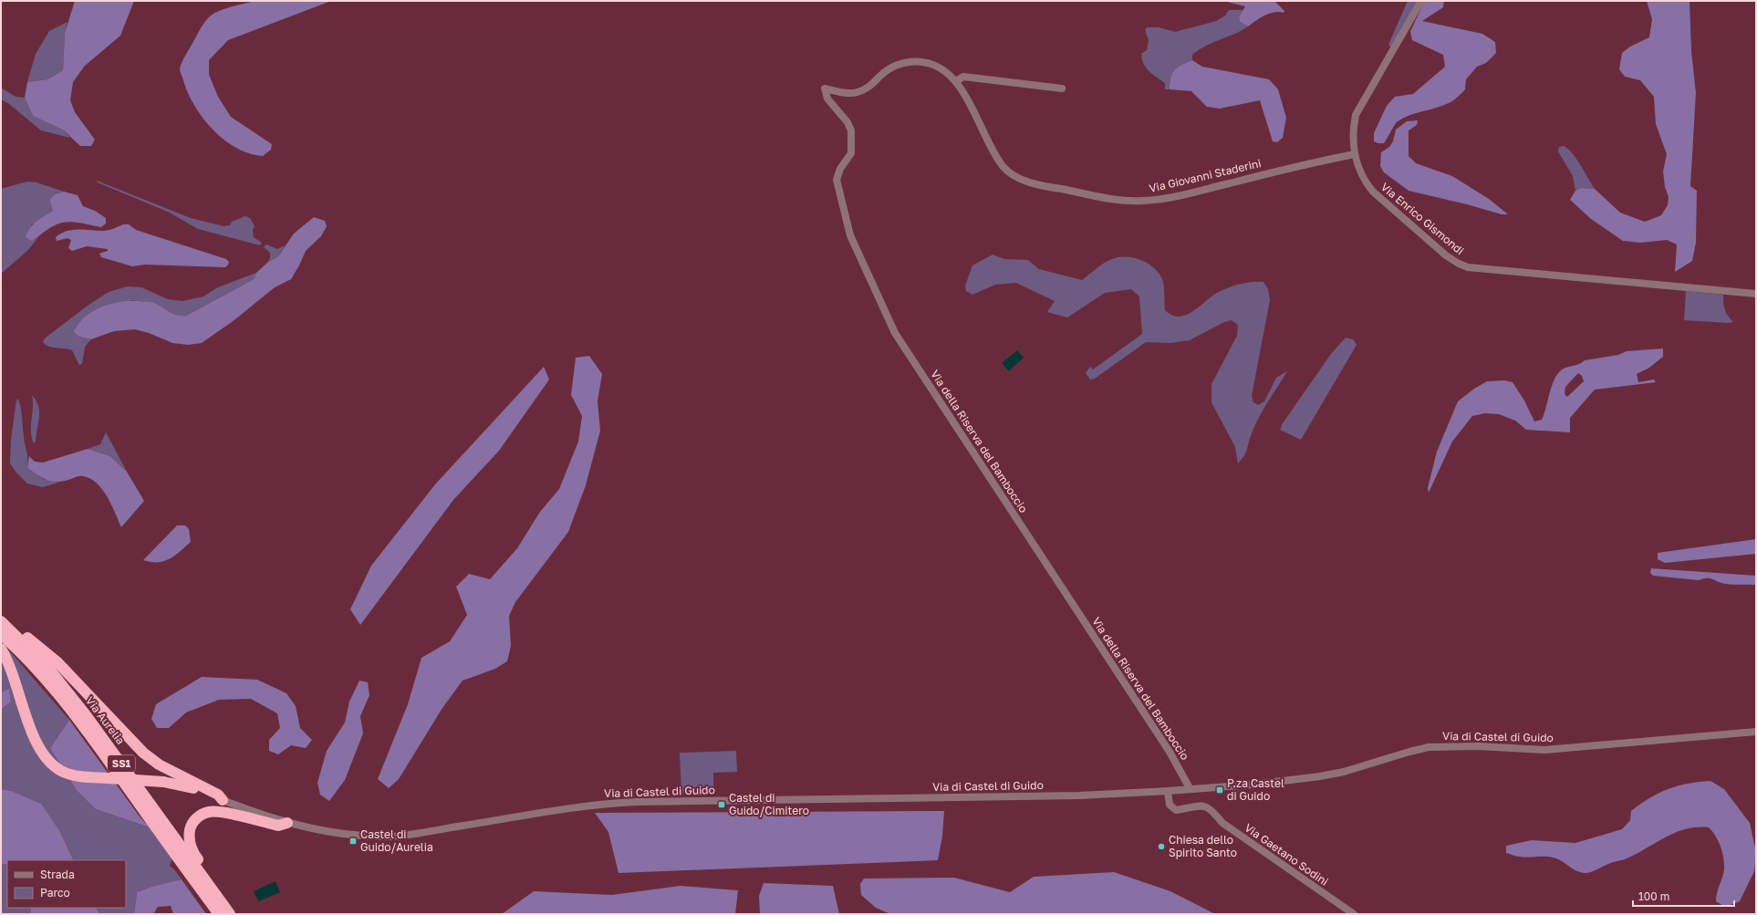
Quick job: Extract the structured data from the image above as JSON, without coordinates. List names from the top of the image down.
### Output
{
  "streets": {
    "highway": ["Via Aurelia", "SS1"],
    "street": [
      "Via Giovanni Staderini",
      "Via Enrico Gismondi",
      "Via della Riserva del Bamboccio",
      "Via di Castel di Guido",
      "Via Gaetano Sodini"
    ]
  },
  "crossings": [
    ["Via Giovanni Staderini", "Via Enrico Gismondi"],
    ["Via Giovanni Staderini", "Via della Riserva del Bamboccio"],
    ["Via della Riserva del Bamboccio", "Via di Castel di Guido"],
    ["Via di Castel di Guido", "Via Gaetano Sodini"]
  ],
  "places": {
    "transit": ["P.za Castel di Guido", "Castel di Guido/Cimitero", "Castel di Guido/Aurelia"],
    "other": ["Chiesa dello Spirito Santo"]
  },
  "legend": ["Strada", "Parco"],
  "scale_bar": "100 m"
}
